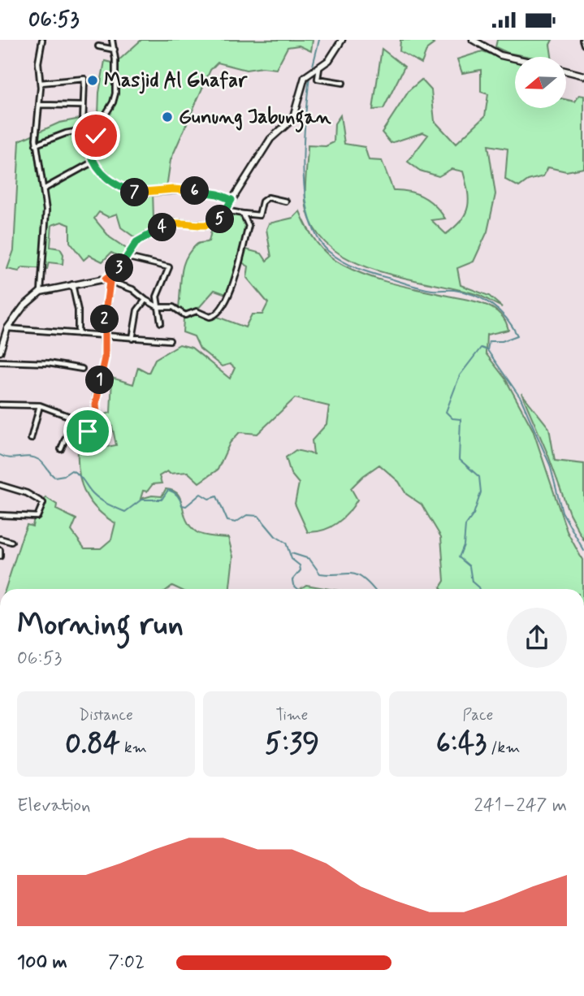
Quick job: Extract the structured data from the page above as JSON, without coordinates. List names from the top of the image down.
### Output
{
  "places": ["Masjid Al Ghafar", "Gunung Jabungan"],
  "north": "left",
  "page": {
    "status": "06:53",
    "pins": [
      "6",
      "7",
      "5",
      "4",
      "3",
      "2",
      "1"
    ],
    "heading": ["Morning run", "06:53"],
    "stats": [
      ["Distance", "0.84 km"],
      ["Time", "5:39"],
      ["Pace", "6:43 /km"]
    ],
    "chart": ["Elevation", "241–247 m"],
    "list": [
      {
        "name": "100 m",
        "note": "7:02"
      }
    ]
  }
}
